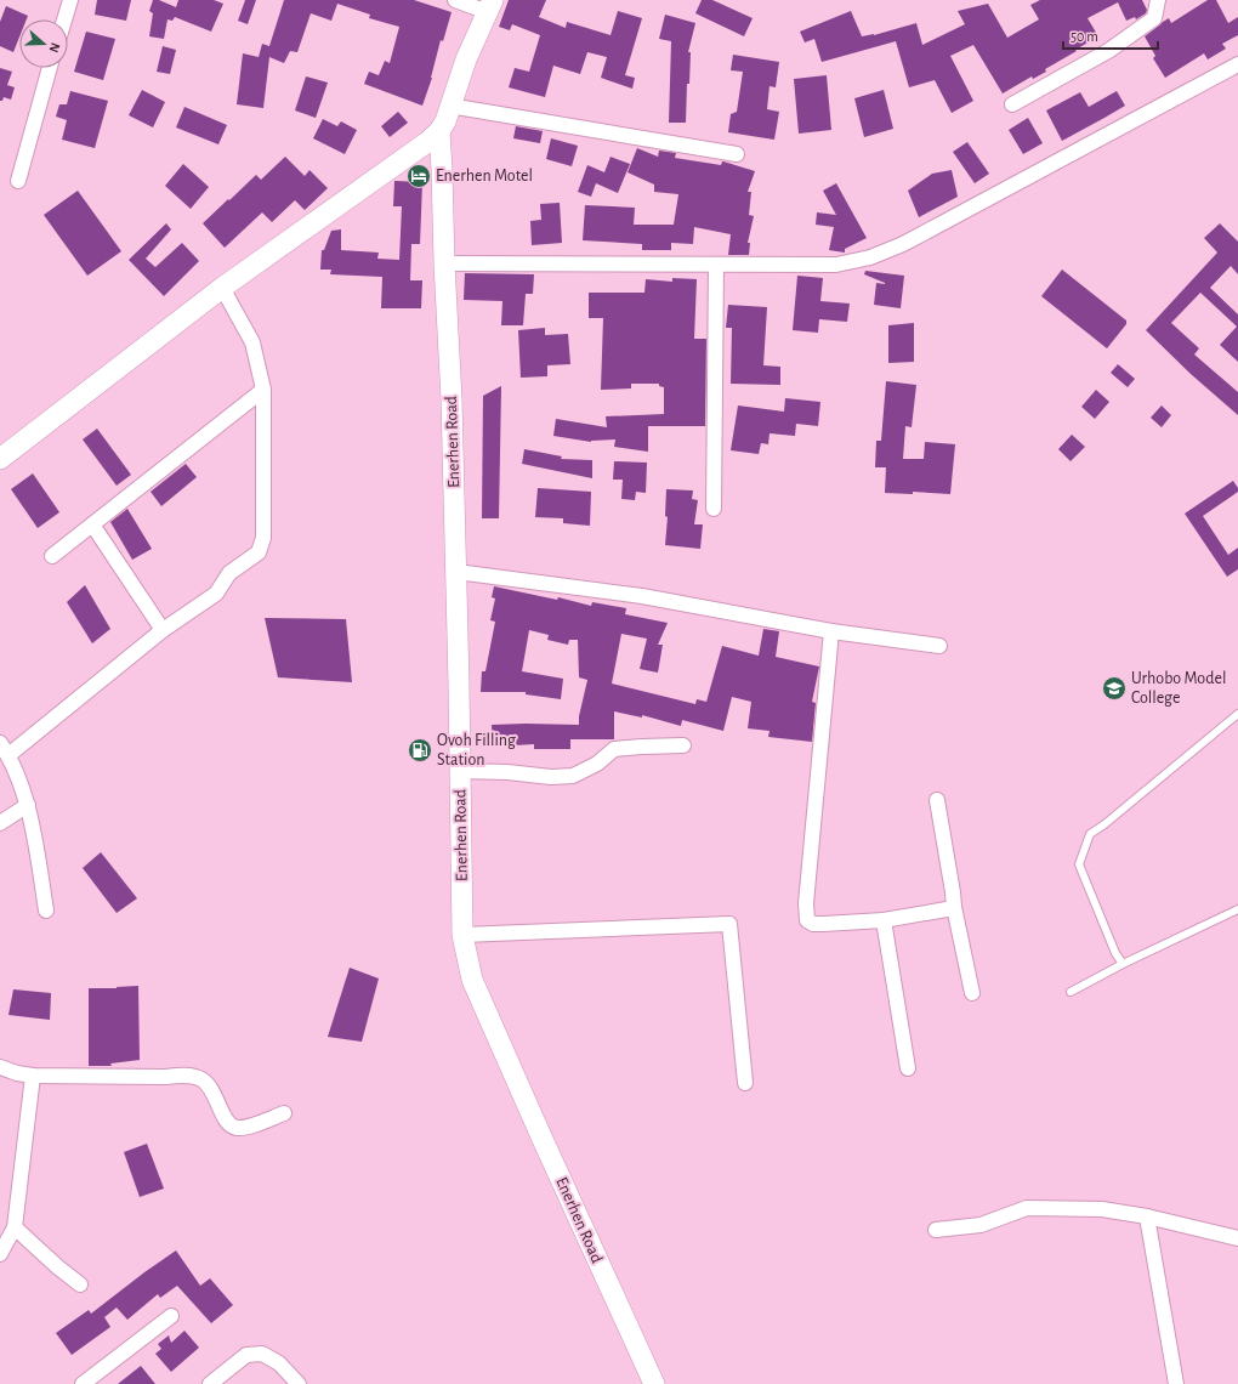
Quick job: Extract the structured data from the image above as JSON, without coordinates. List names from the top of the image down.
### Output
{
  "streets": {
    "street": ["Enerhen Road"]
  },
  "places": {
    "hotel": ["Enerhen Motel"],
    "school or university": ["Urhobo Model College"],
    "fuel station": ["Ovoh Filling Station"]
  },
  "scale_bar": "50 m",
  "north": "right"
}
